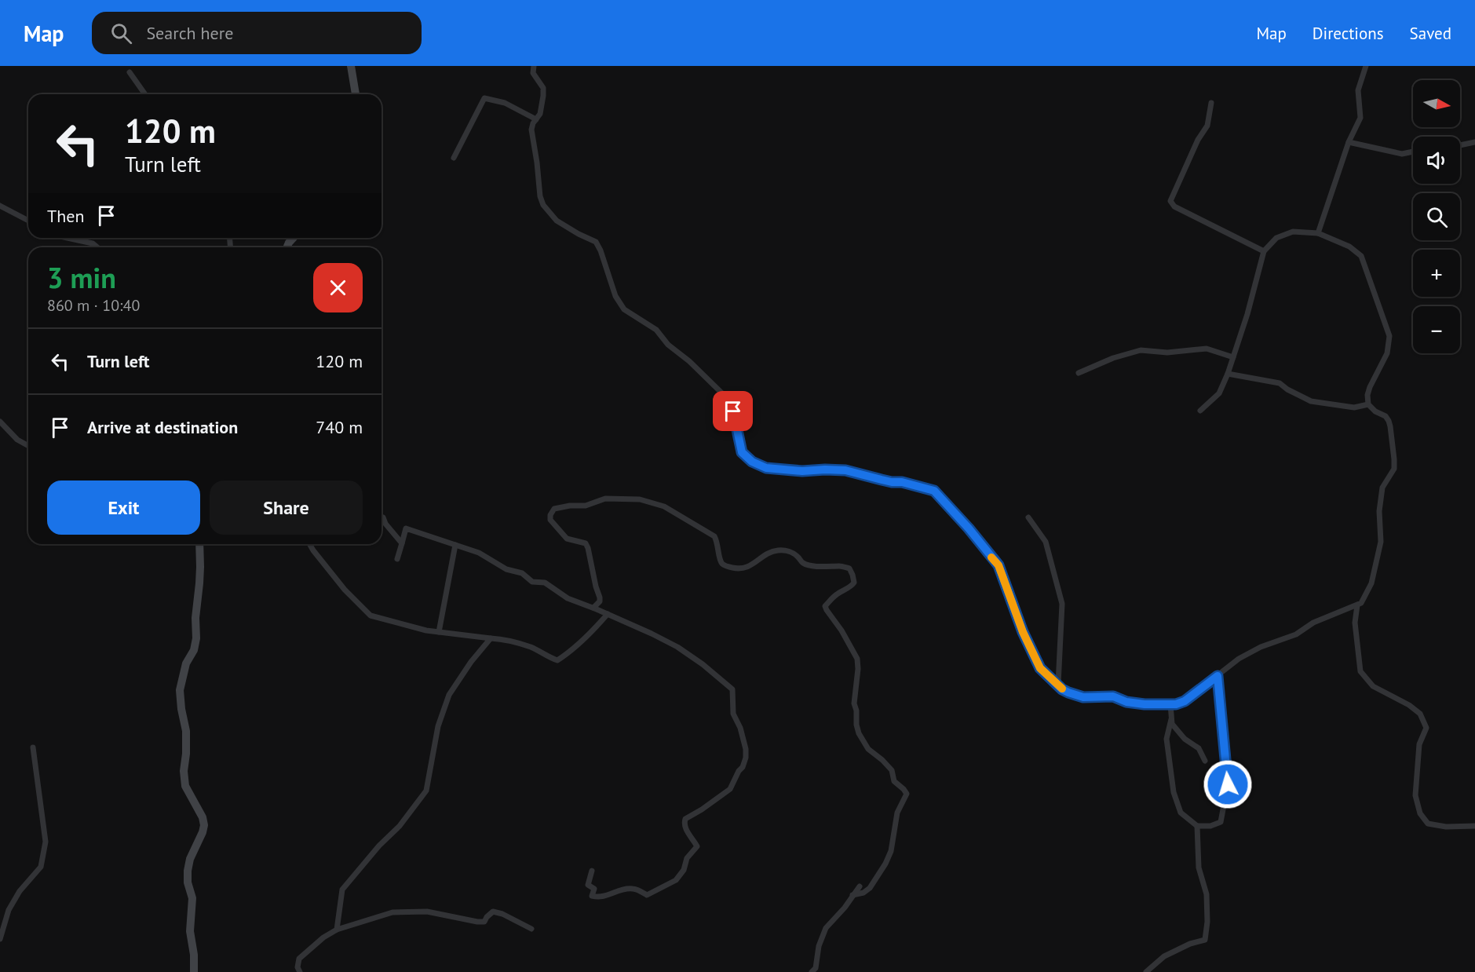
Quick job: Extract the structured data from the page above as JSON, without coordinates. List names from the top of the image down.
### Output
{
  "north": "right",
  "page": {
    "header": "Map",
    "search": "Search here",
    "nav": ["Map", "Directions", "Saved"],
    "map_buttons": ["+", "−"],
    "turn": ["120 m", "Turn left"],
    "then": "Then",
    "heading": ["3 min", "860 m · 10:40"],
    "list": [
      {
        "name": "Turn left",
        "value": "120 m"
      },
      {
        "name": "Arrive at destination",
        "value": "740 m"
      }
    ],
    "buttons": ["Exit", "Share"]
  }
}
